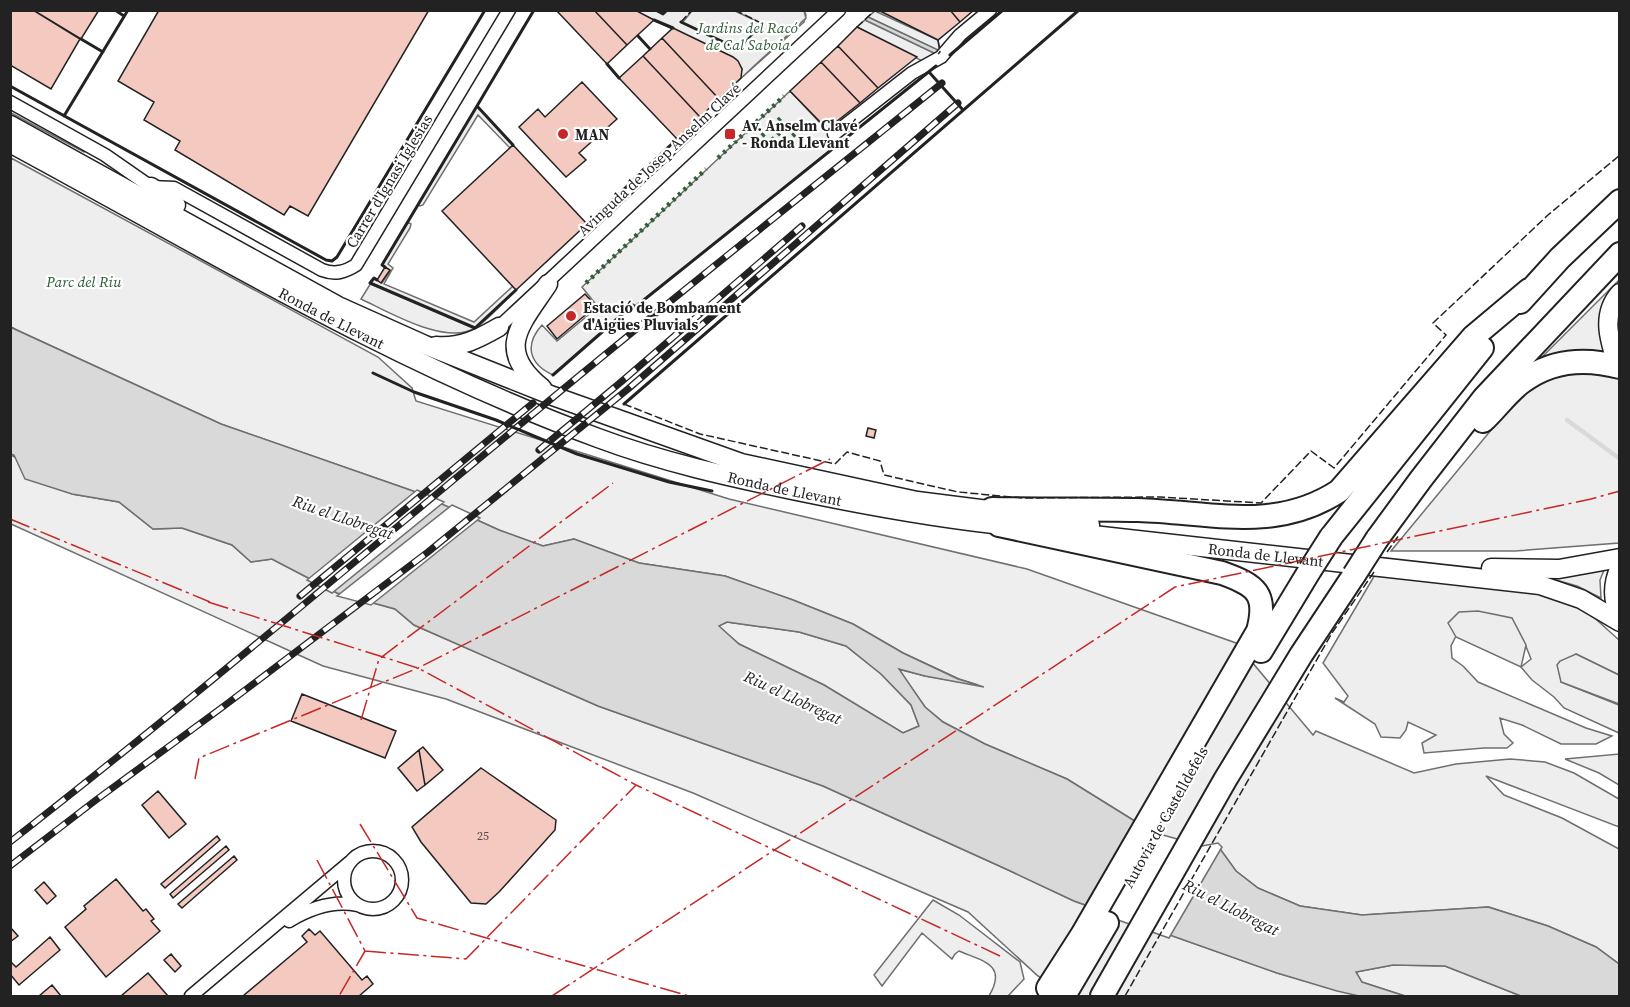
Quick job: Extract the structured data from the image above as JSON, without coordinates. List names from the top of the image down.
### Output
{
  "streets": {
    "highway": ["Autovia de Castelldefels"],
    "main road": ["Ronda de Llevant"],
    "street": ["Avinguda de Josep Anselm Clavé", "Carrer d'Ignasi Iglesias"]
  },
  "water": ["Riu el Llobregat"],
  "parks": ["Jardins del Racó de Cal Saboia", "Parc del Riu"],
  "places": {
    "other": ["MAN", "Estació de Bombament d'Aigües Pluvials"],
    "transit": ["Av. Anselm Clavé - Ronda Llevant"]
  },
  "house_numbers": ["25"]
}
